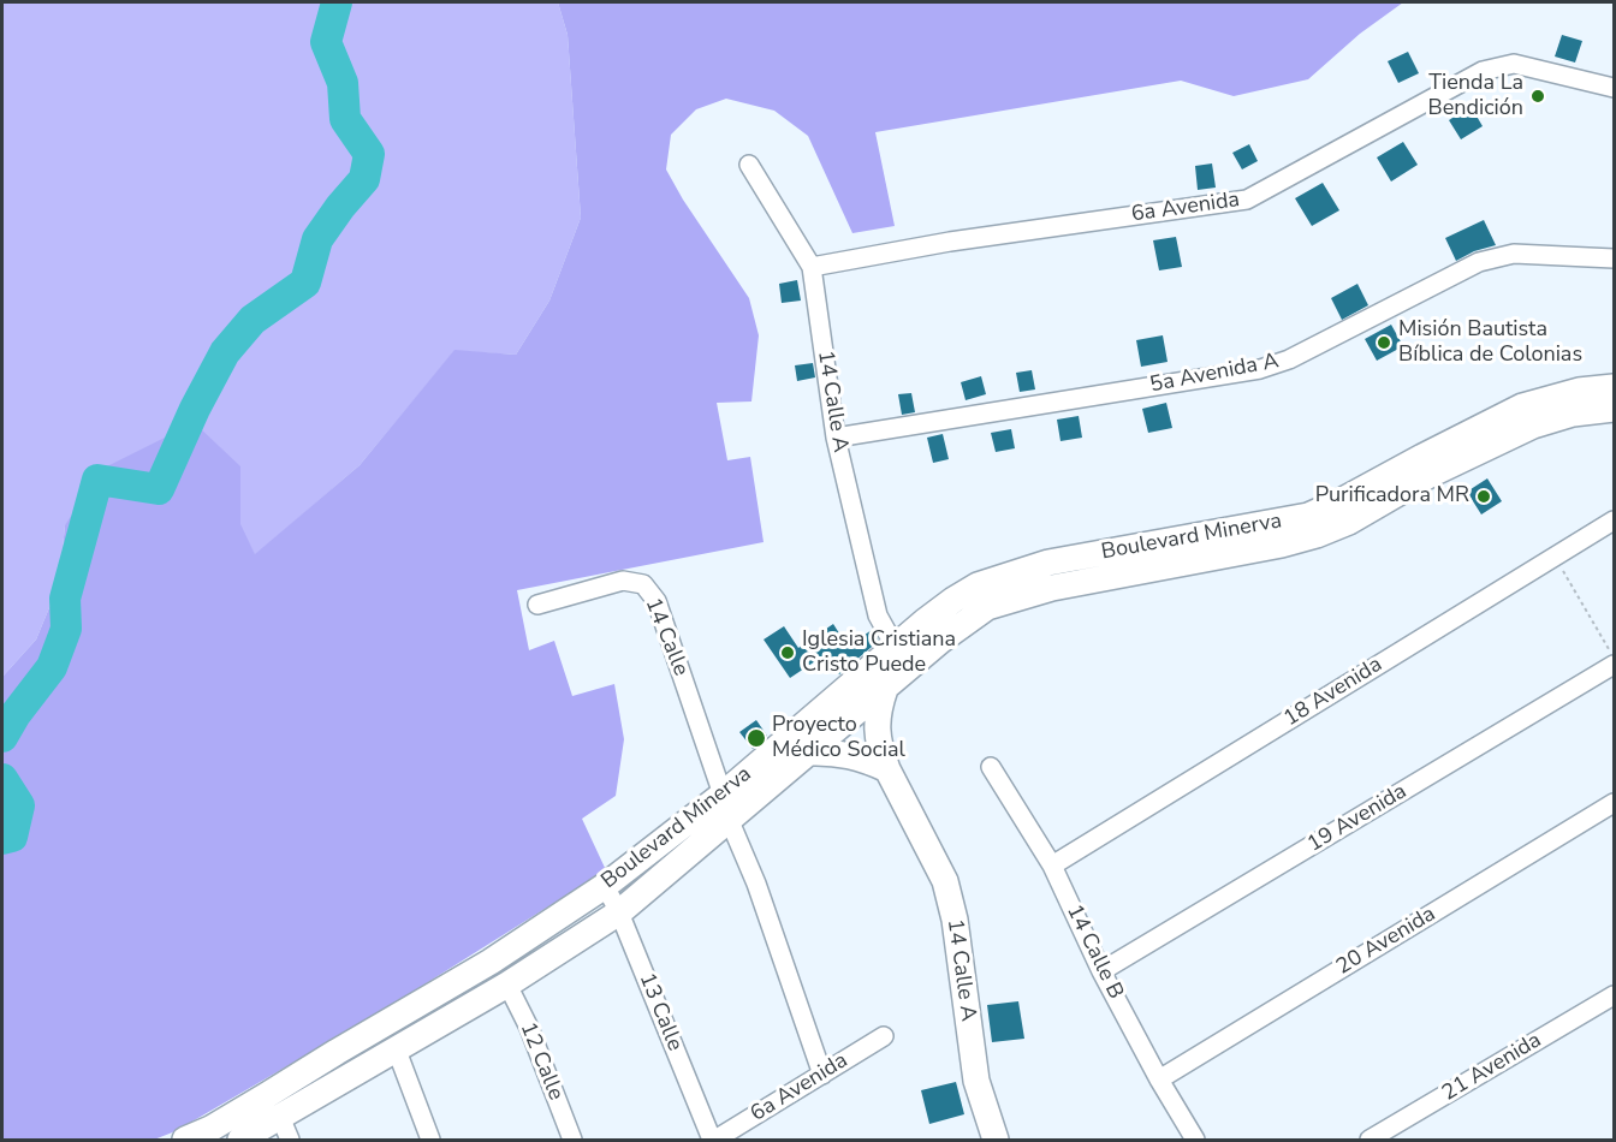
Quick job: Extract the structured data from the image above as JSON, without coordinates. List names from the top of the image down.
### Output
{
  "streets": {
    "street": [
      "6a Avenida",
      "5a Avenida A",
      "14 Calle A",
      "Boulevard Minerva",
      "14 Calle",
      "18 Avenida",
      "19 Avenida",
      "20 Avenida",
      "14 Calle B",
      "13 Calle",
      "12 Calle",
      "21 Avenida"
    ]
  },
  "crossings": [
    ["6a Avenida", "14 Calle A"],
    ["6a Avenida", "14 Calle"],
    ["6a Avenida", "13 Calle"],
    ["5a Avenida A", "14 Calle A"],
    ["14 Calle A", "Boulevard Minerva"],
    ["Boulevard Minerva", "14 Calle"],
    ["Boulevard Minerva", "13 Calle"],
    ["Boulevard Minerva", "12 Calle"],
    ["18 Avenida", "14 Calle B"],
    ["19 Avenida", "14 Calle B"],
    ["20 Avenida", "14 Calle B"]
  ],
  "places": [
    "Tienda La Bendición",
    "Misión Bautista Bíblica de Colonias",
    "Purificadora MR",
    "Iglesia Cristiana Cristo Puede",
    "Proyecto Médico Social"
  ]
}
